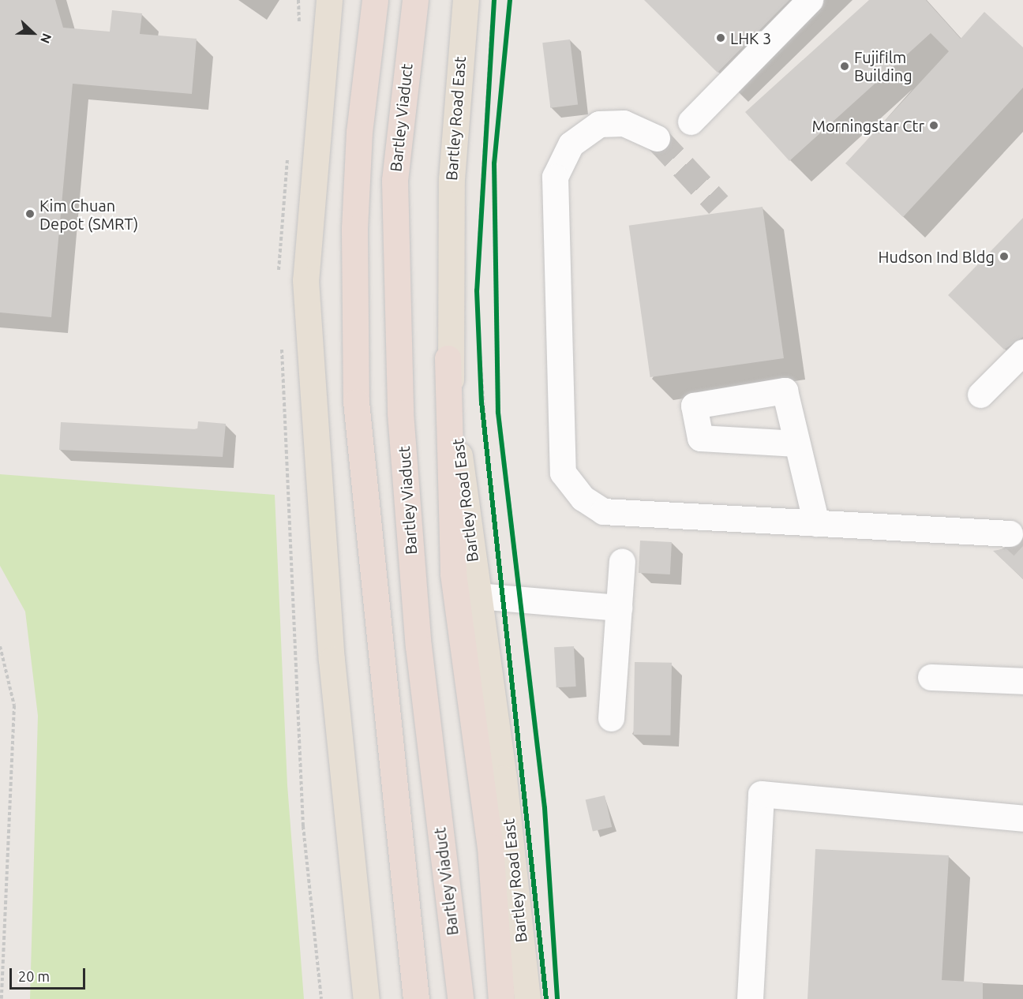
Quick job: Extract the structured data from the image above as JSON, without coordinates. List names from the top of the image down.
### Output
{
  "streets": {
    "highway": ["Bartley Viaduct"],
    "main road": ["Bartley Road East"]
  },
  "places": [
    "LHK 3",
    "Fujifilm Building",
    "Morningstar Ctr",
    "Kim Chuan Depot (SMRT)",
    "Hudson Ind Bldg"
  ],
  "scale_bar": "20 m",
  "north": "right"
}
